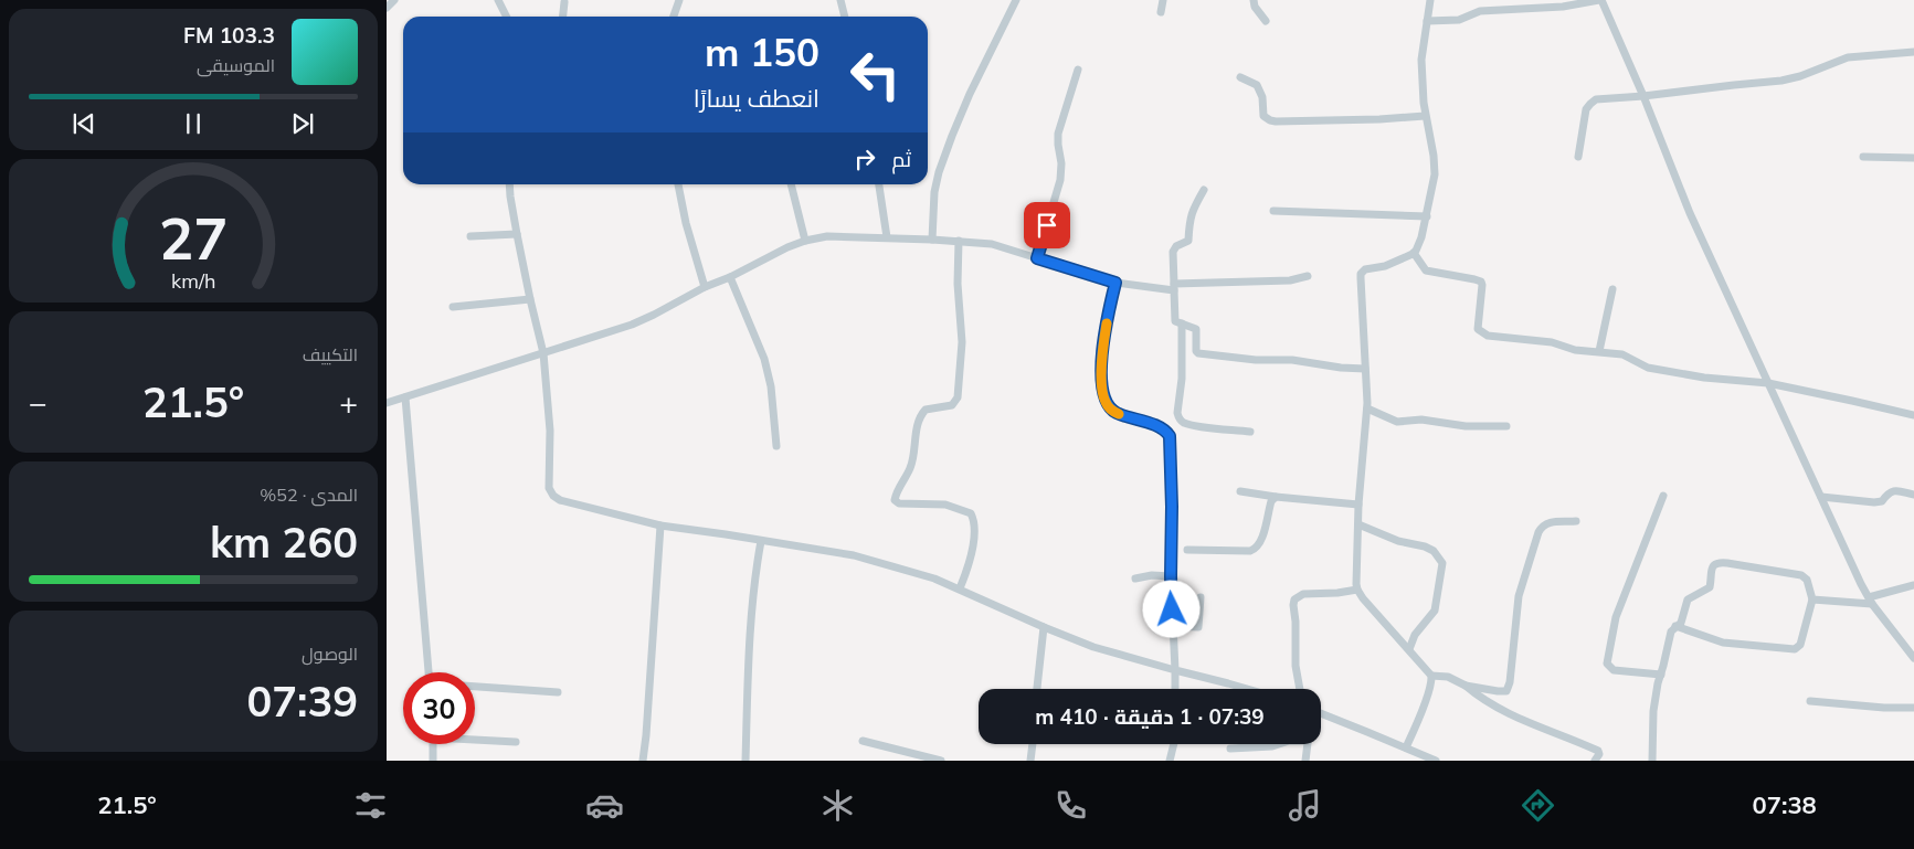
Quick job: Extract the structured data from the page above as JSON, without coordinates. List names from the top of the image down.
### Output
{
  "page": {
    "turn": ["150 m", "انعطف يسارًا"],
    "song": ["103.3 FM", "الموسيقى"],
    "then": "ثم",
    "tile": [
      "التكييف",
      ["المدى · 52%", "260 km"],
      ["الوصول", "07:39"]
    ],
    "heat": ["−", "21.5°", "+"],
    "limit": "30",
    "trip": "07:39 · 1 دقيقة · 410 m",
    "tabs": ["07:38", "21.5°"],
    "gauge": ["27", "km/h"]
  }
}
